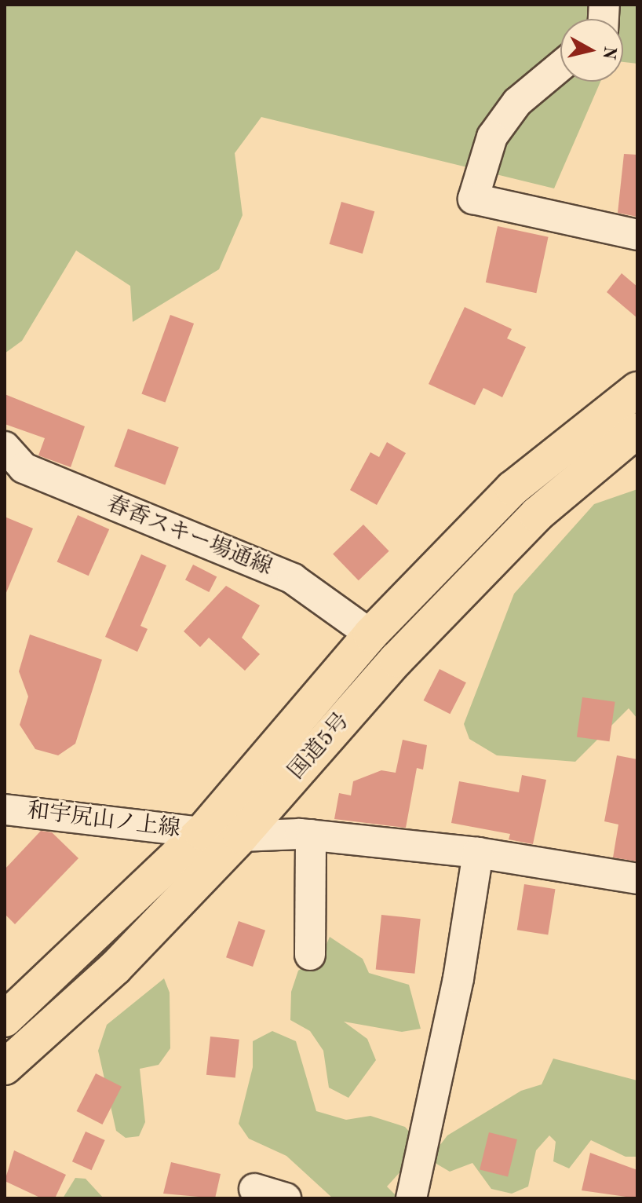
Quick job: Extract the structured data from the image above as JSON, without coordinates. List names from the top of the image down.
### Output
{
  "streets": {
    "highway": ["国道5号"],
    "street": ["春香スキー場通線", "和宇尻山ノ上線"]
  },
  "crossings": [
    ["春香スキー場通線", "国道5号"],
    ["国道5号", "和宇尻山ノ上線"]
  ],
  "north": "right"
}
